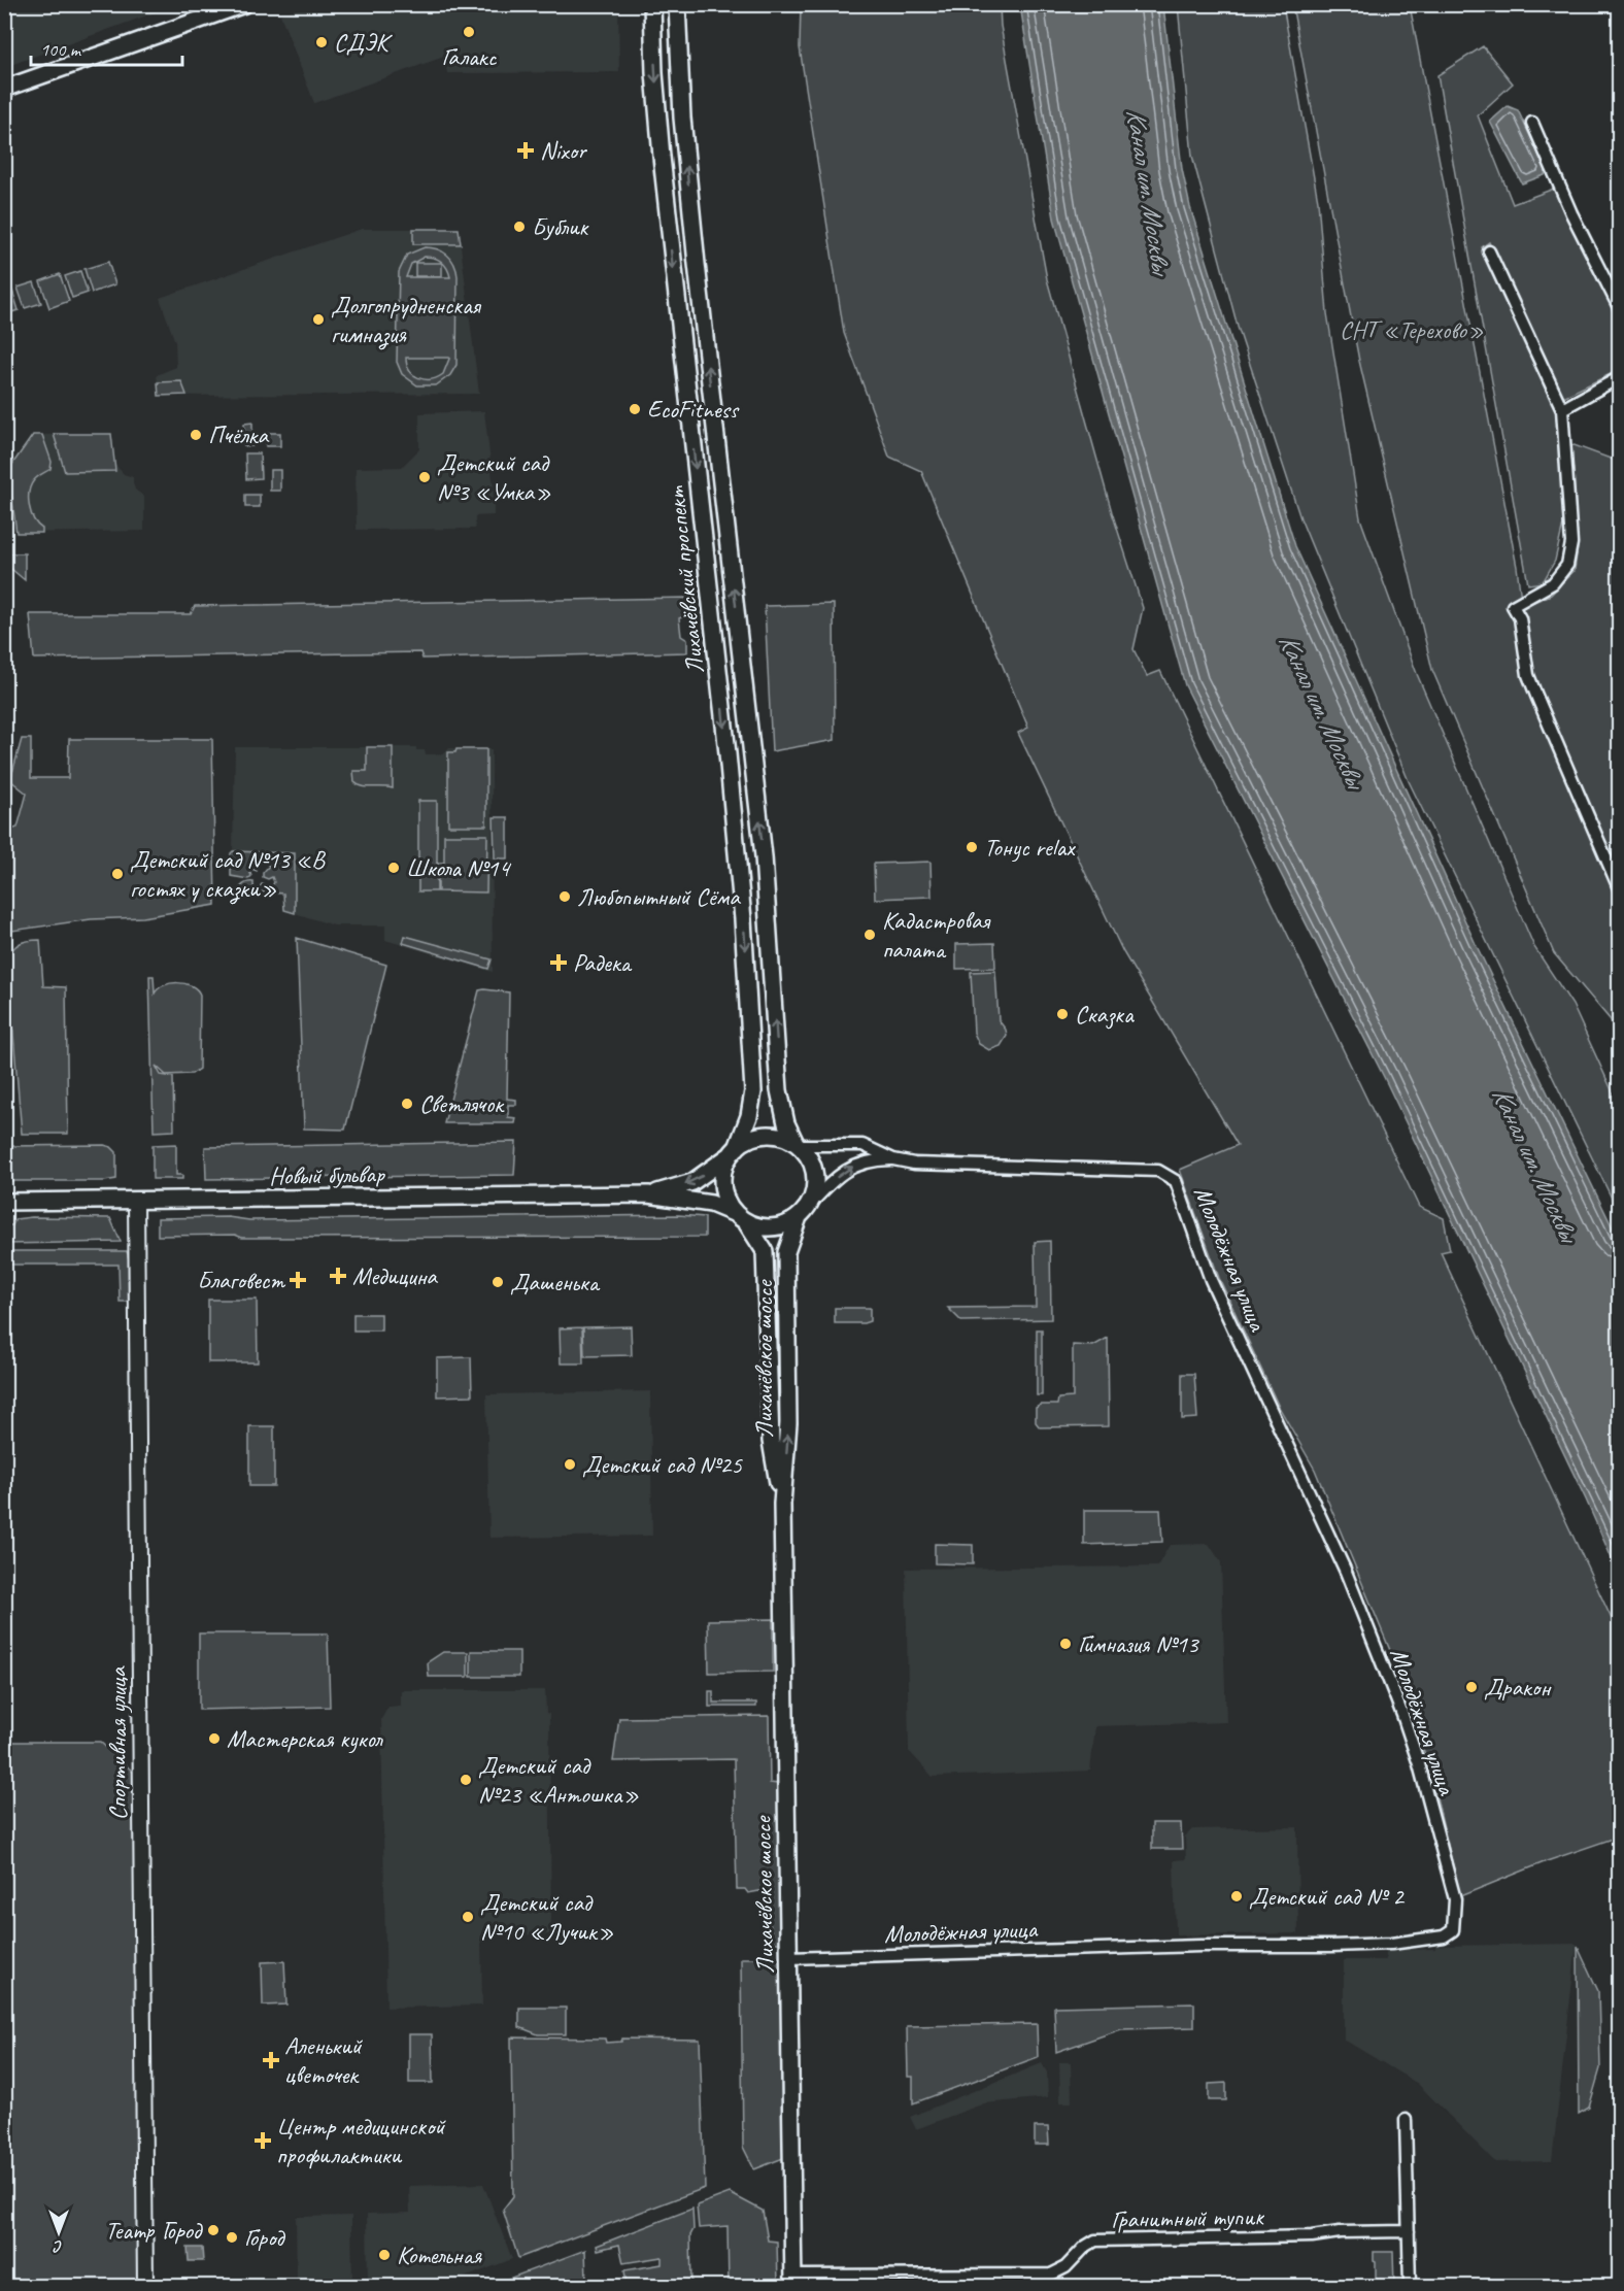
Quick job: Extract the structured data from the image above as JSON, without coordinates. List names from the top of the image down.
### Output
{
  "streets": {
    "main road": ["Лихачёвский проспект", "Новый бульвар", "Лихачёвское шоссе"],
    "street": ["Молодёжная улица", "Спортивная улица", "Гранитный тупик"]
  },
  "crossings": [
    ["Лихачёвский проспект", "Новый бульвар"],
    ["Лихачёвский проспект", "Молодёжная улица"],
    ["Лихачёвский проспект", "Лихачёвское шоссе"],
    ["Новый бульвар", "Молодёжная улица"],
    ["Новый бульвар", "Лихачёвское шоссе"],
    ["Новый бульвар", "Спортивная улица"],
    ["Молодёжная улица", "Лихачёвское шоссе"],
    ["Лихачёвское шоссе", "Гранитный тупик"]
  ],
  "water": ["Канал им. Москвы"],
  "parks": ["СНТ «Терехово»"],
  "places": {
    "other": [
      "Галакс",
      "СДЭК",
      "Бублик",
      "Долгопрудненская гимназия",
      "EcoFitness",
      "Пчёлка",
      "Детский сад №3 «Умка»",
      "Тонус relax",
      "Школа №14",
      "Детский сад №13 «В гостях у сказки»",
      "Любопытный Сёма",
      "Кадастровая палата",
      "Сказка",
      "Светлячок",
      "Дашенька",
      "Детский сад №25",
      "Гимназия №13",
      "Дракон",
      "Мастерская кукол",
      "Детский сад №23 «Антошка»",
      "Детский сад № 2",
      "Детский сад №10 «Лучик»",
      "Театр Город",
      "Город",
      "Котельная"
    ],
    "health": [
      "Nixor",
      "Радека",
      "Медицина",
      "Благовест",
      "Аленький цветочек",
      "Центр медицинской профилактики"
    ]
  },
  "scale_bar": "100 m",
  "north": "bottom"
}
